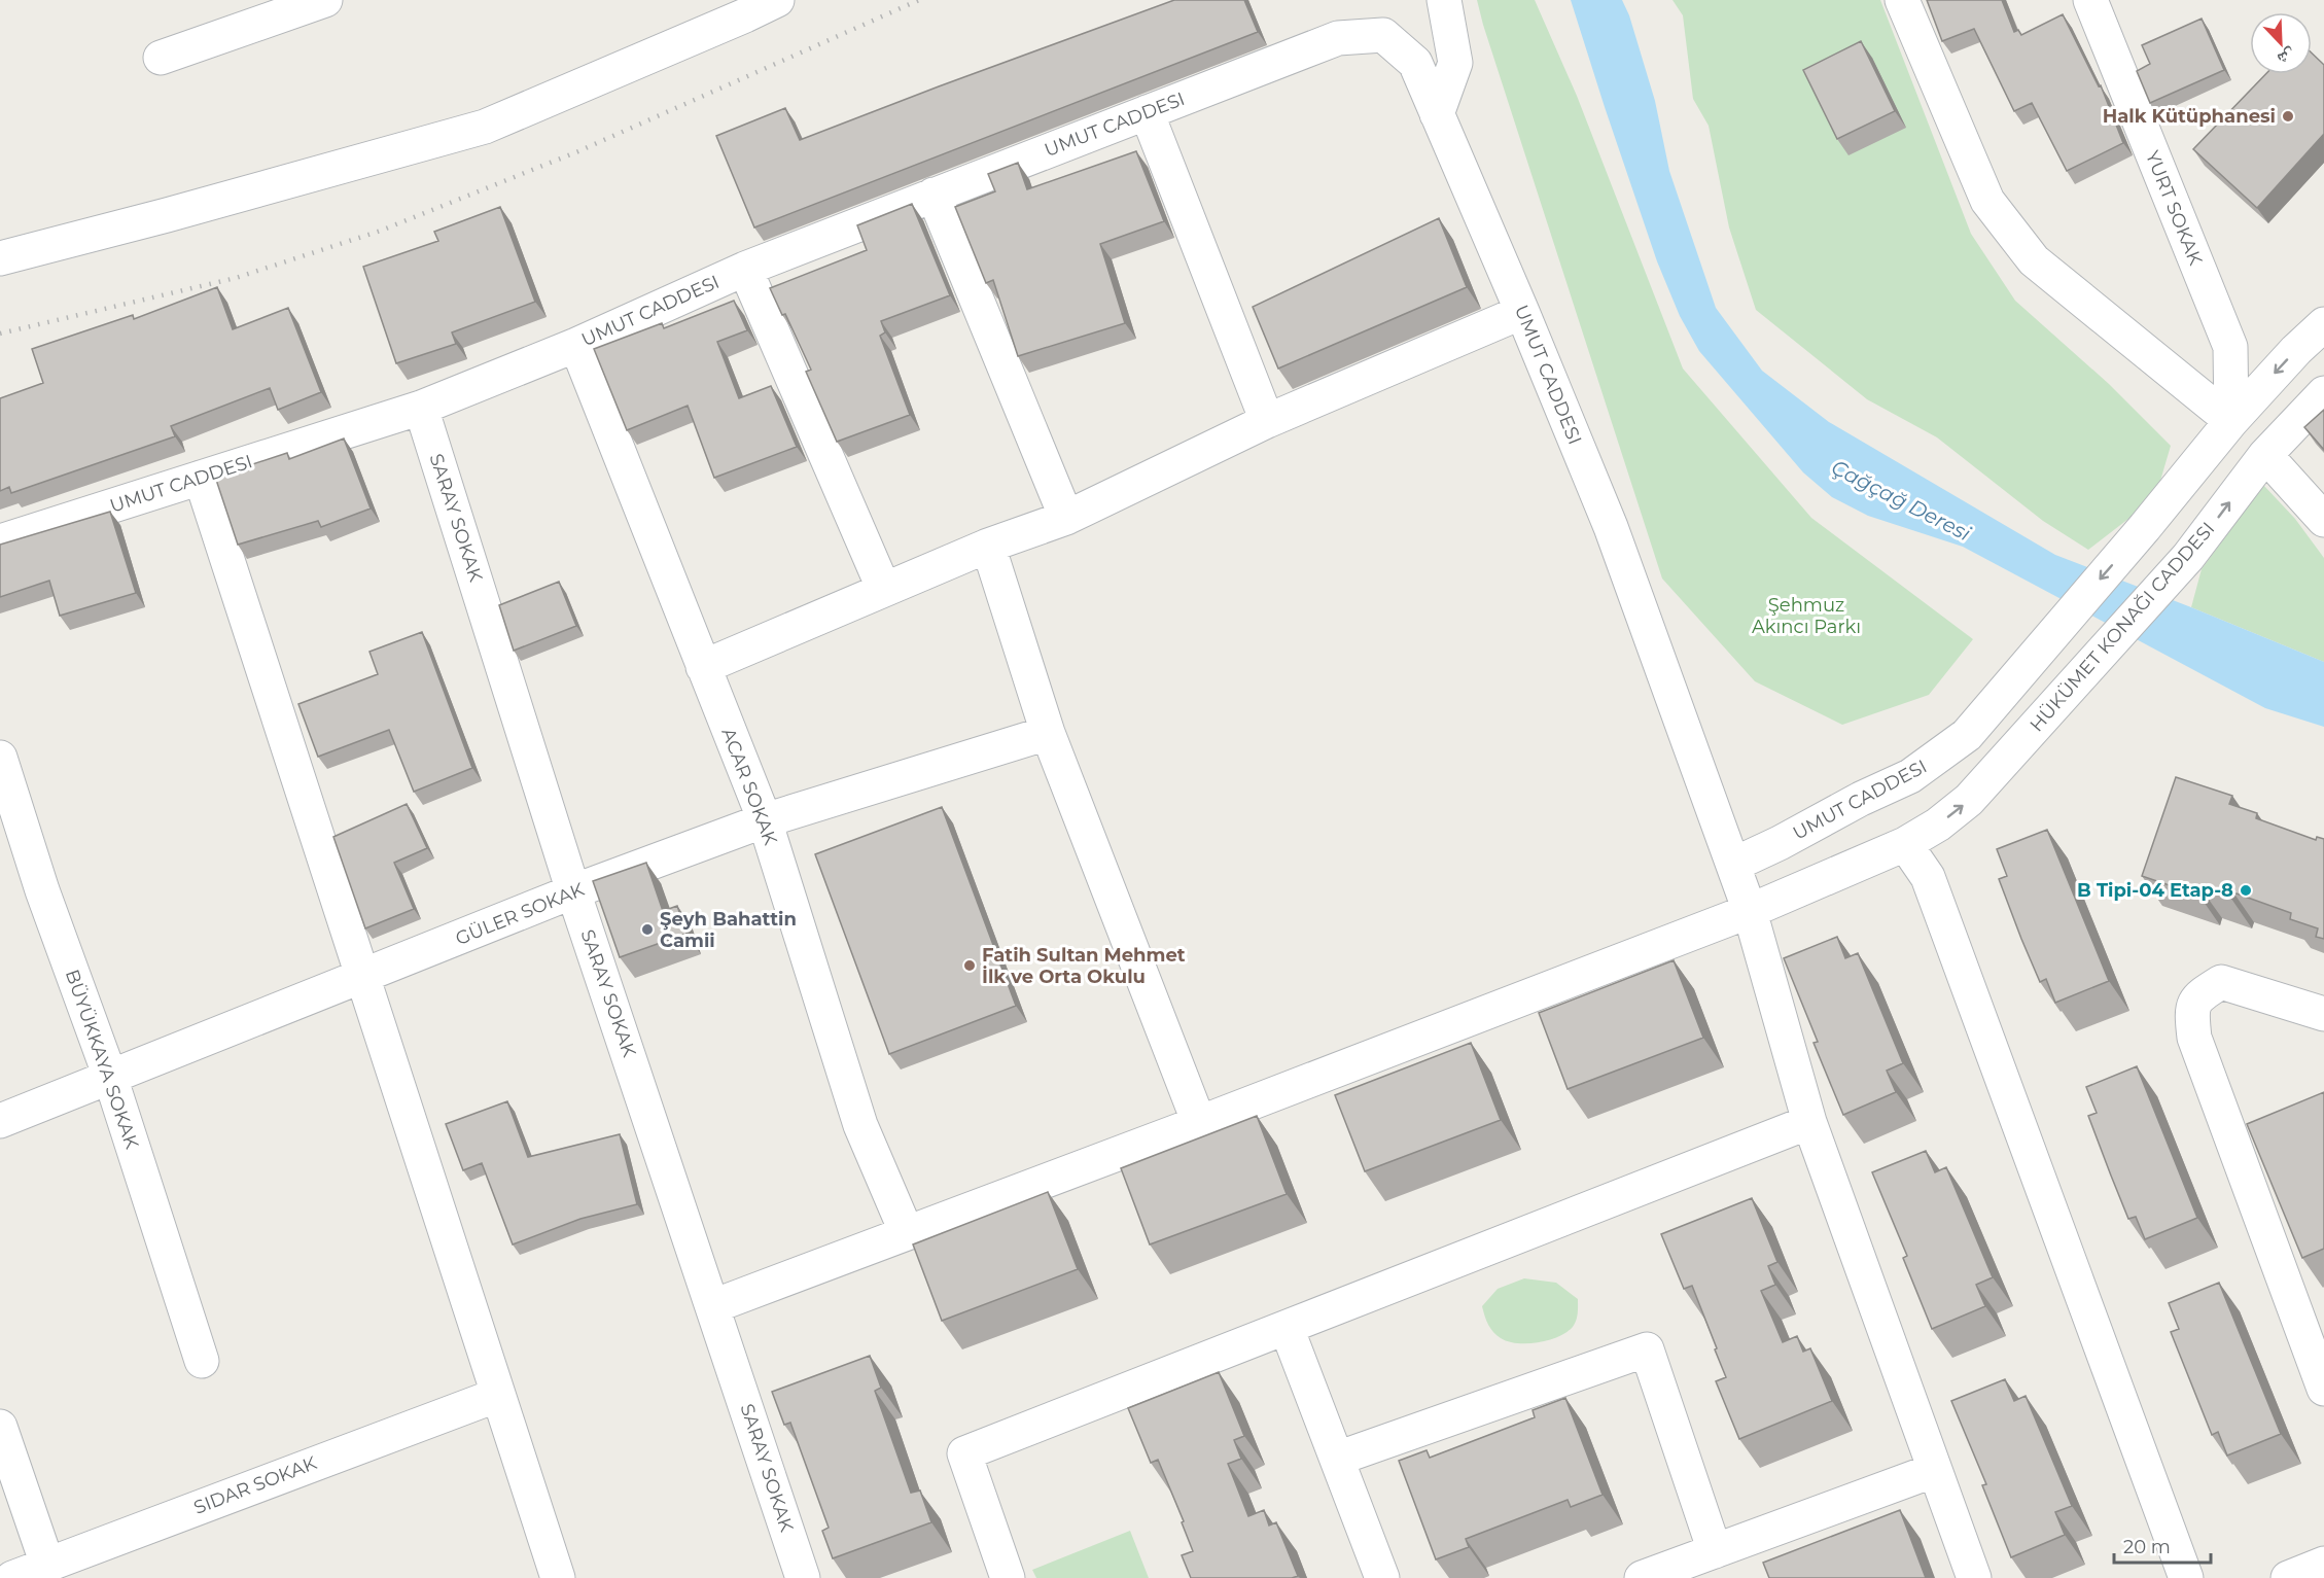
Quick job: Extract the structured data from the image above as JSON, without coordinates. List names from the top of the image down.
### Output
{
  "streets": {
    "street": [
      "UMUT CADDESI",
      "YURT SOKAK",
      "SARAY SOKAK",
      "ACAR SOKAK",
      "GÜLER SOKAK",
      "BÜYÜKKAYA SOKAK",
      "SIDAR SOKAK"
    ]
  },
  "crossings": [
    ["UMUT CADDESI", "YURT SOKAK"],
    ["UMUT CADDESI", "SARAY SOKAK"],
    ["UMUT CADDESI", "ACAR SOKAK"],
    ["SARAY SOKAK", "GÜLER SOKAK"],
    ["ACAR SOKAK", "GÜLER SOKAK"],
    ["GÜLER SOKAK", "BÜYÜKKAYA SOKAK"]
  ],
  "water": ["Çağçağ Deresi"],
  "parks": ["Şehmuz Akıncı Parkı"],
  "places": [
    "Halk Kütüphanesi",
    "B Tipi-04 Etap-8",
    "Şeyh Bahattin Camii",
    "Fatih Sultan Mehmet İlk ve Orta Okulu"
  ],
  "scale_bar": "20 m",
  "north": "bottom right"
}
